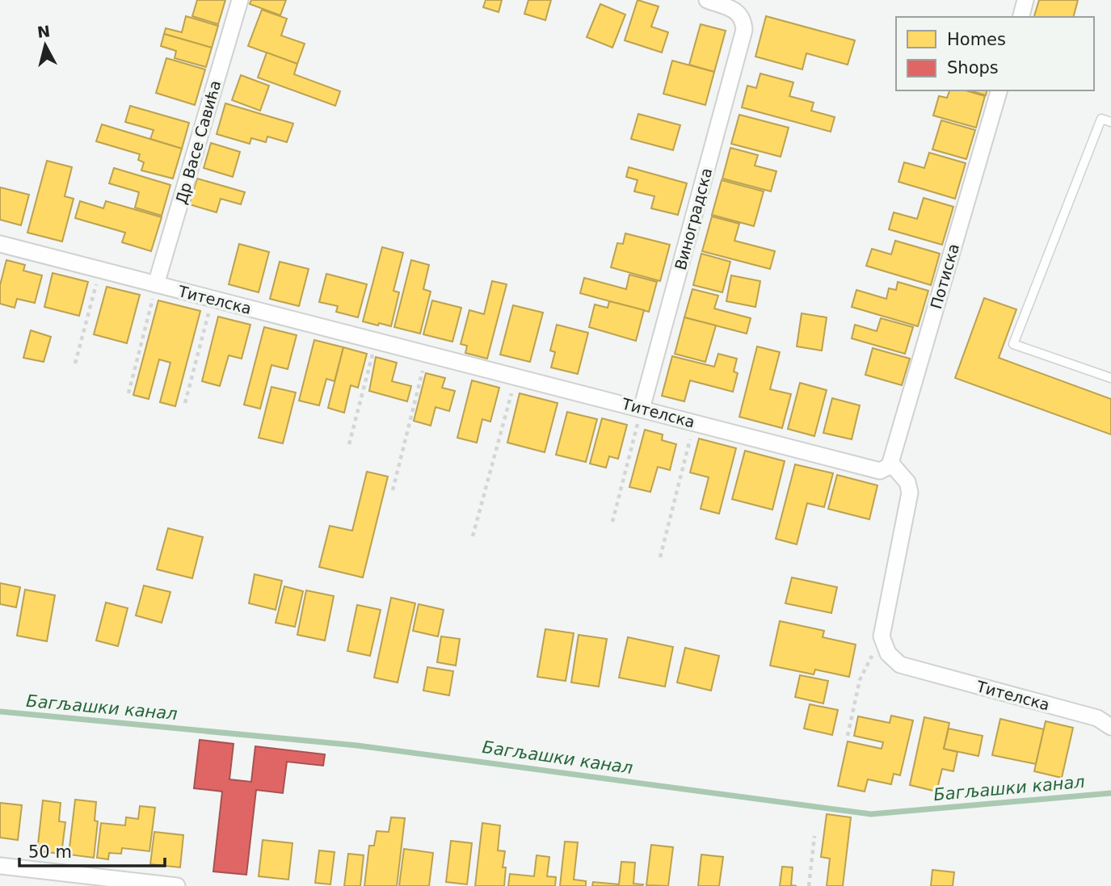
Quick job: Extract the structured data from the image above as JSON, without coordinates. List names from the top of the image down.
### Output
{
  "streets": {
    "street": [
      "Др Васе Савића",
      "Виноградска",
      "Потиска",
      "Тителска"
    ]
  },
  "crossings": [
    ["Др Васе Савића", "Тителска"],
    ["Виноградска", "Тителска"],
    ["Потиска", "Тителска"]
  ],
  "water": ["Багљашки канал"],
  "legend": ["Homes", "Shops"],
  "scale_bar": "50 m",
  "north": "top"
}
